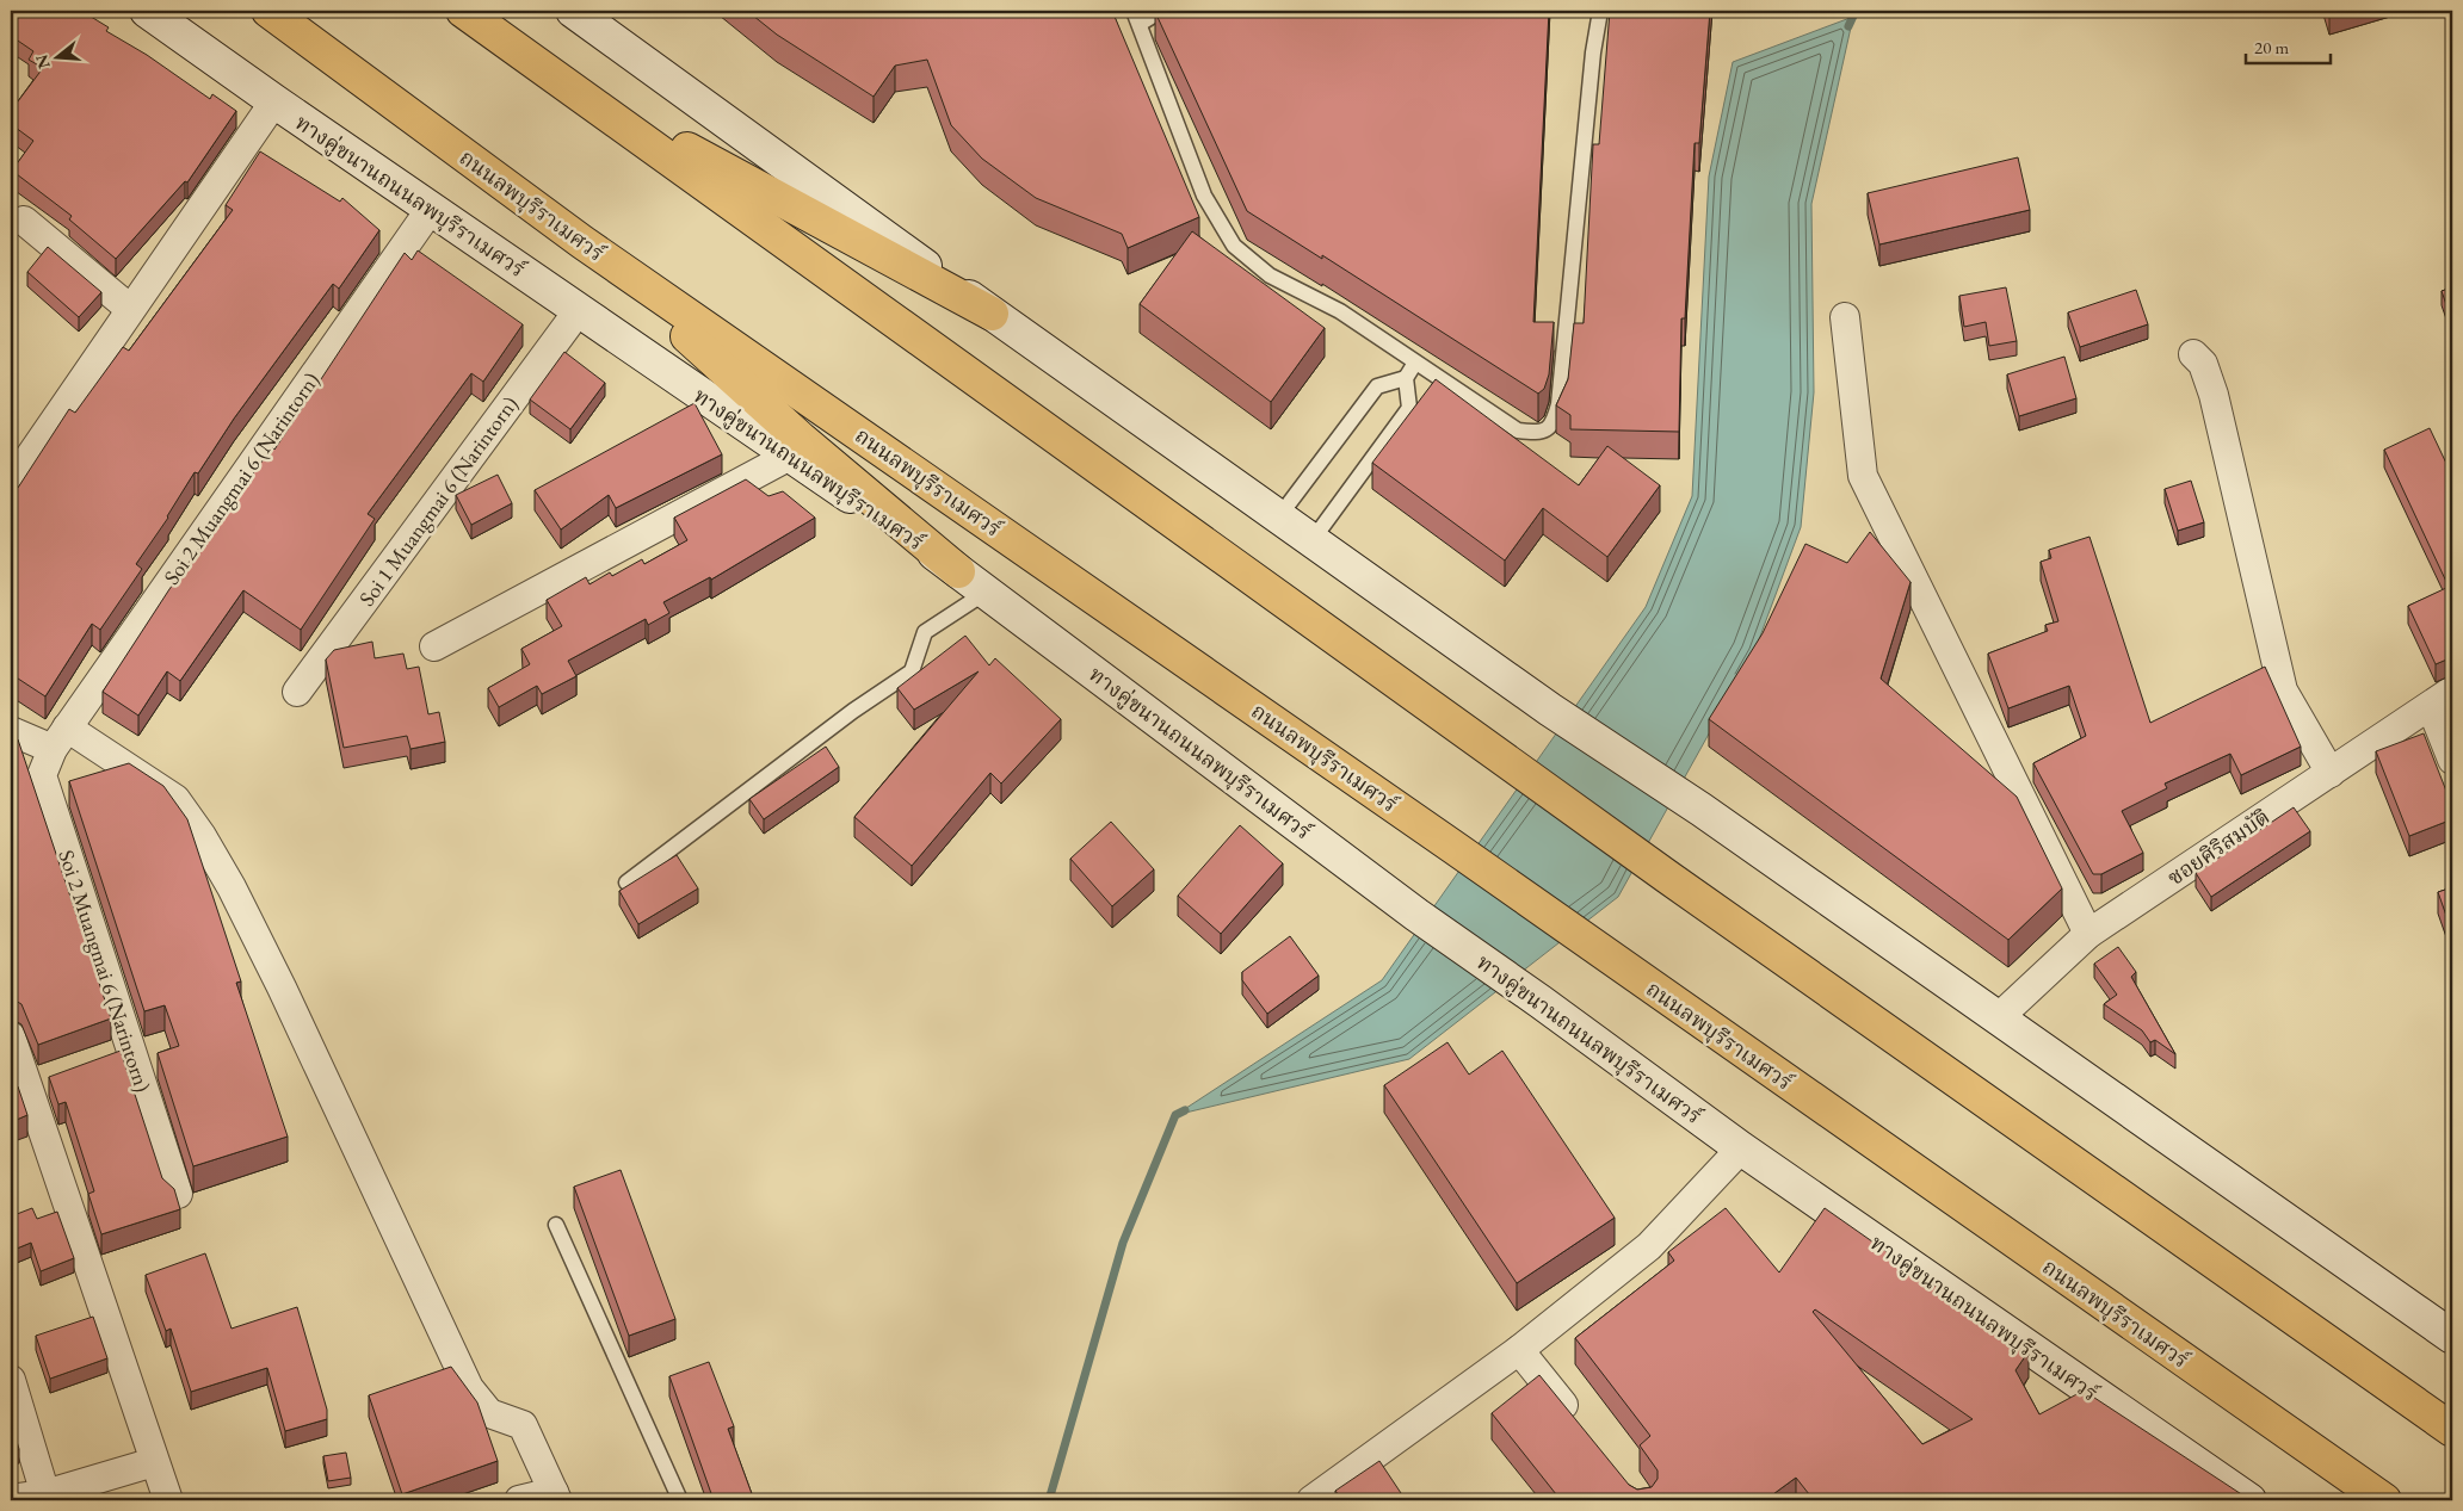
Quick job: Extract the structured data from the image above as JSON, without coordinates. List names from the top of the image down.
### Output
{
  "streets": {
    "main road": ["ทางคู่ขนานถนนลพบุรีราเมศวร์", "ถนนลพบุรีราเมศวร์"],
    "street": ["Soi 2 Muangmai 6 (Narintorn)", "Soi 1 Muangmai 6 (Narintorn)", "ซอยศิริสมบัติ"]
  },
  "crossings": [
    ["ทางคู่ขนานถนนลพบุรีราเมศวร์", "Soi 2 Muangmai 6 (Narintorn)"],
    ["ทางคู่ขนานถนนลพบุรีราเมศวร์", "Soi 1 Muangmai 6 (Narintorn)"]
  ],
  "scale_bar": "20 m",
  "north": "left"
}
